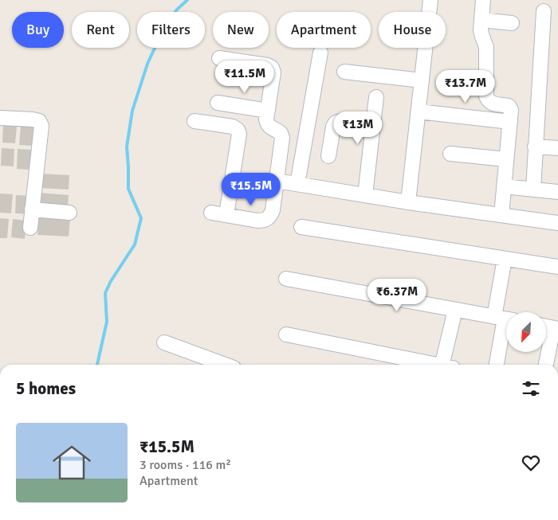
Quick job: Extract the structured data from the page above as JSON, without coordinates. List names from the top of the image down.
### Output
{
  "north": "bottom left",
  "page": {
    "chip": [
      "Buy",
      "Rent",
      "Filters",
      "New",
      "Apartment",
      "House"
    ],
    "price": [
      "₹11.5M",
      "₹13.7M",
      "₹13M",
      "₹15.5M",
      "₹6.37M"
    ],
    "heading": "5 homes",
    "list": [
      {
        "name": "₹15.5M",
        "note": "3 rooms · 116 m² · Apartment"
      }
    ]
  }
}
